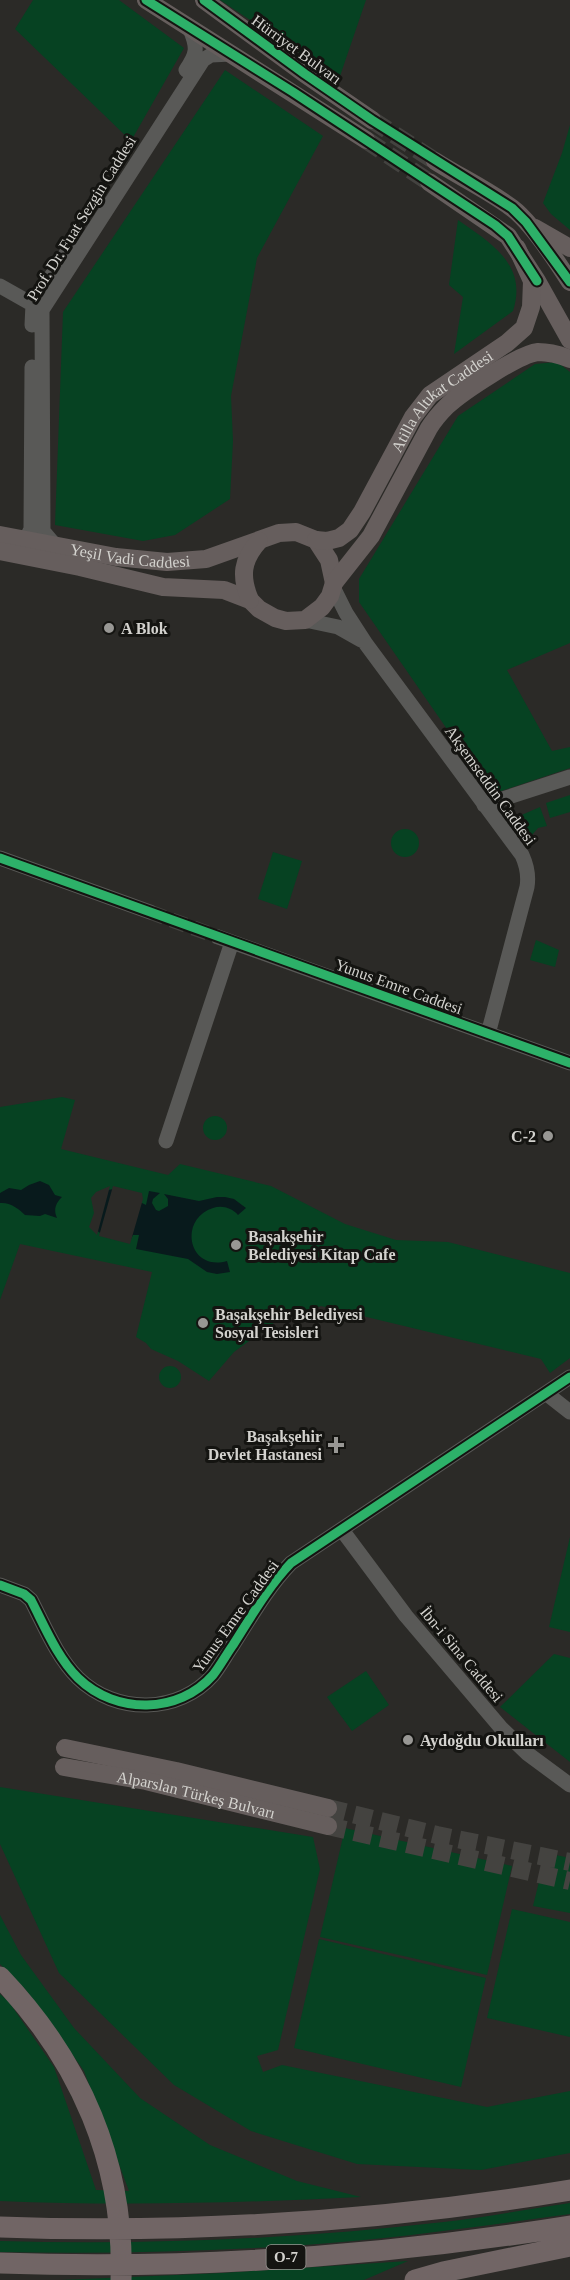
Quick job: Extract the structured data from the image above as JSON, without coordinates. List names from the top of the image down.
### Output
{
  "streets": {
    "highway": ["O-7"],
    "main road": [
      "Hürriyet Bulvarı",
      "Atilla Altıkat Caddesi",
      "Yeşil Vadi Caddesi",
      "Alparslan Türkeş Bulvarı"
    ],
    "street": [
      "Prof. Dr. Fuat Sezgin Caddesi",
      "Akşemseddin Caddesi",
      "Yunus Emre Caddesi",
      "İbn-i Sina Caddesi"
    ]
  },
  "crossings": [
    ["Prof. Dr. Fuat Sezgin Caddesi", "Yeşil Vadi Caddesi"],
    ["Atilla Altıkat Caddesi", "Yeşil Vadi Caddesi"],
    ["Atilla Altıkat Caddesi", "Akşemseddin Caddesi"],
    ["Yeşil Vadi Caddesi", "Akşemseddin Caddesi"],
    ["Akşemseddin Caddesi", "Yunus Emre Caddesi"],
    ["Yunus Emre Caddesi", "İbn-i Sina Caddesi"]
  ],
  "places": {
    "other": [
      "A Blok",
      "C-2",
      "Başakşehir Belediyesi Kitap Cafe",
      "Başakşehir Belediyesi Sosyal Tesisleri",
      "Aydoğdu Okulları"
    ],
    "health": ["Başakşehir Devlet Hastanesi"]
  }
}
